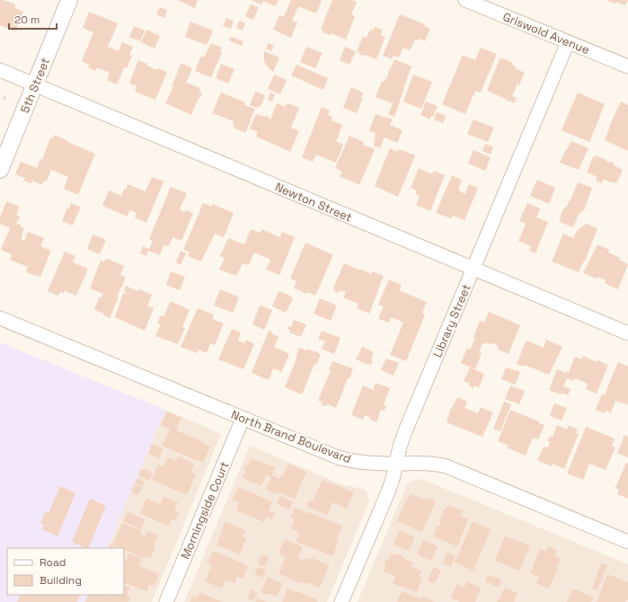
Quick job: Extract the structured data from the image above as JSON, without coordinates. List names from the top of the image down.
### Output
{
  "streets": {
    "street": [
      "Griswold Avenue",
      "5th Street",
      "Newton Street",
      "Library Street",
      "North Brand Boulevard",
      "Morningside Court"
    ]
  },
  "crossings": [
    ["Griswold Avenue", "Library Street"],
    ["5th Street", "Newton Street"],
    ["Newton Street", "Library Street"],
    ["Library Street", "North Brand Boulevard"],
    ["North Brand Boulevard", "Morningside Court"]
  ],
  "legend": ["Road", "Building"],
  "scale_bar": "20 m"
}
